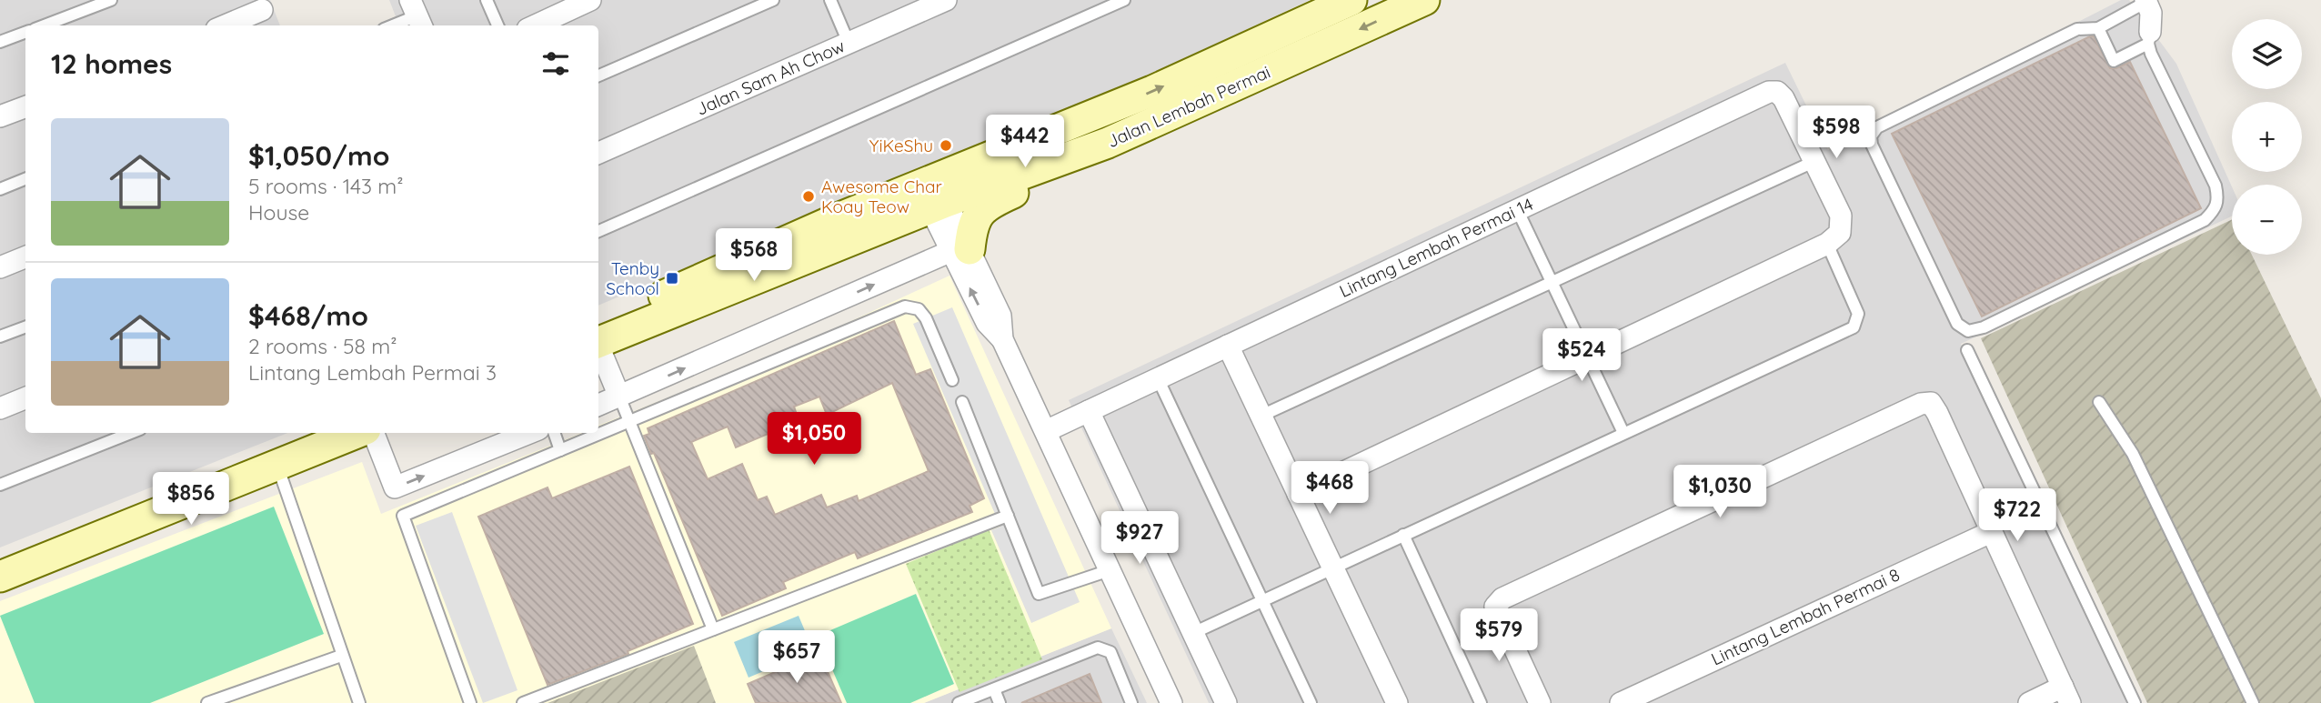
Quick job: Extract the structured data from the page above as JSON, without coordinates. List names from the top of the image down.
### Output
{
  "streets": {
    "main road": ["Jalan Lembah Permai"],
    "street": ["Jalan Sam Ah Chow", "Lintang Lembah Permai 14", "Lintang Lembah Permai 8"]
  },
  "places": {
    "other": ["YiKeShu", "Awesome Char Koay Teow"],
    "transit": ["Tenby School"]
  },
  "page": {
    "map_buttons": ["+", "−"],
    "heading": "12 homes",
    "list": [
      {
        "name": "$1,050/mo",
        "note": "5 rooms · 143 m² · House"
      },
      {
        "name": "$468/mo",
        "note": "2 rooms · 58 m² · Lintang Lembah Permai 3"
      }
    ],
    "price": [
      "$598",
      "$442",
      "$568",
      "$524",
      "$1,050",
      "$468",
      "$1,030",
      "$856",
      "$722",
      "$927",
      "$579",
      "$657"
    ]
  }
}
